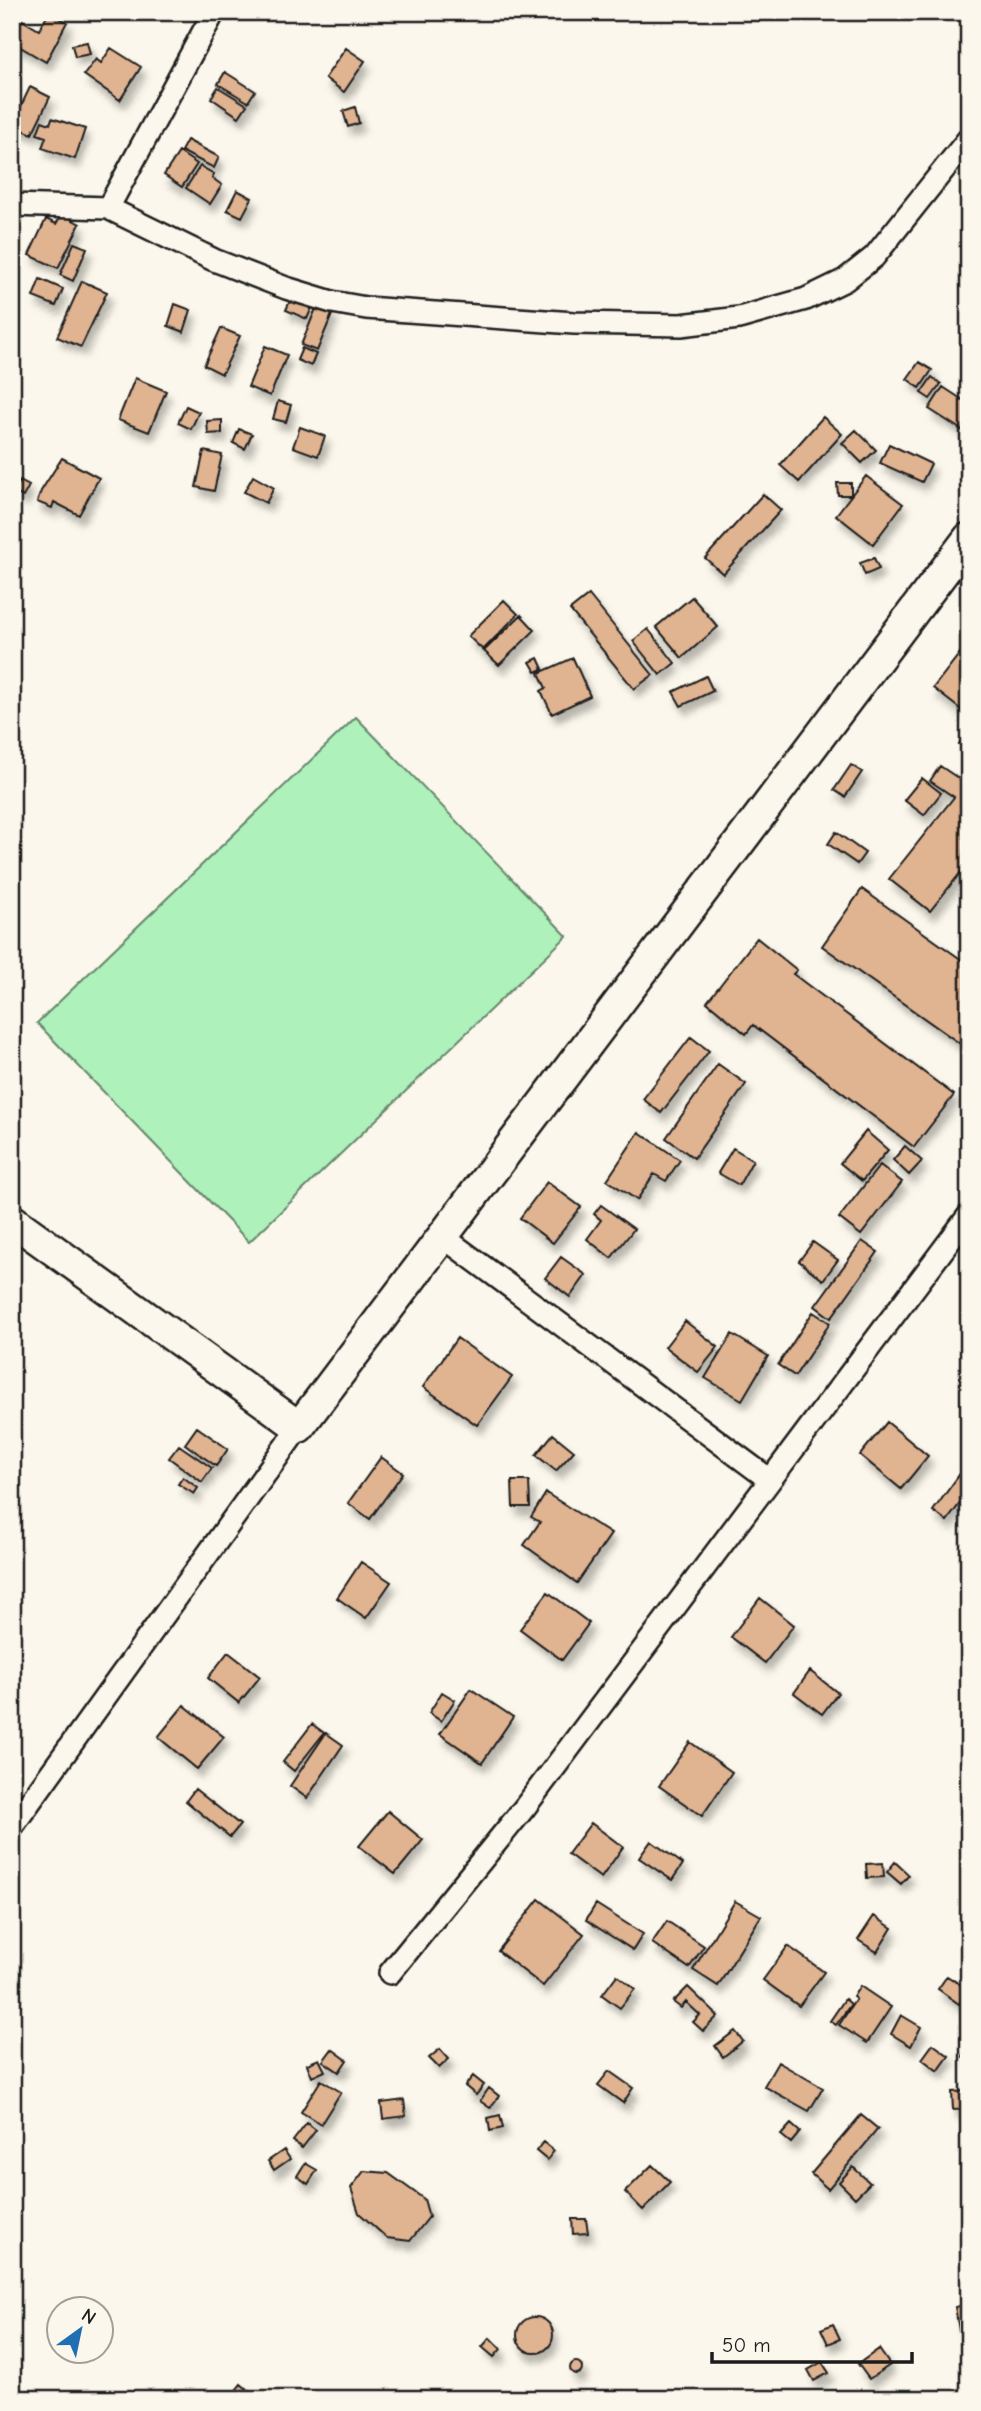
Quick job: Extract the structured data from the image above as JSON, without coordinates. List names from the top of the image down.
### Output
{
  "scale_bar": "50 m",
  "north": "top right"
}
